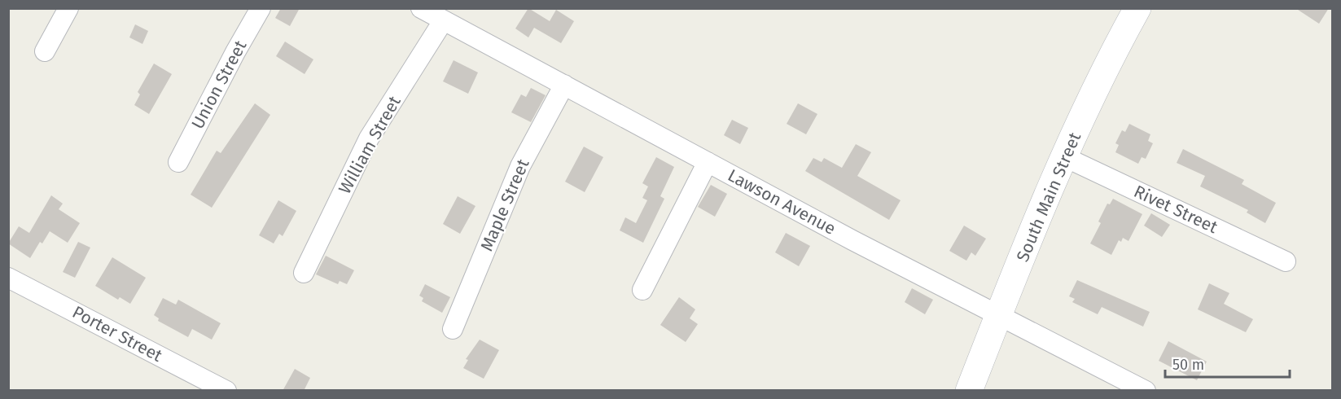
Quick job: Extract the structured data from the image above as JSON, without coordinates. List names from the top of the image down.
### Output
{
  "streets": {
    "main road": ["South Main Street"],
    "street": [
      "Union Street",
      "William Street",
      "Lawson Avenue",
      "Maple Street",
      "Rivet Street",
      "Porter Street"
    ]
  },
  "crossings": [
    ["William Street", "Lawson Avenue"],
    ["South Main Street", "Lawson Avenue"],
    ["South Main Street", "Rivet Street"],
    ["Lawson Avenue", "Maple Street"]
  ],
  "scale_bar": "50 m"
}
